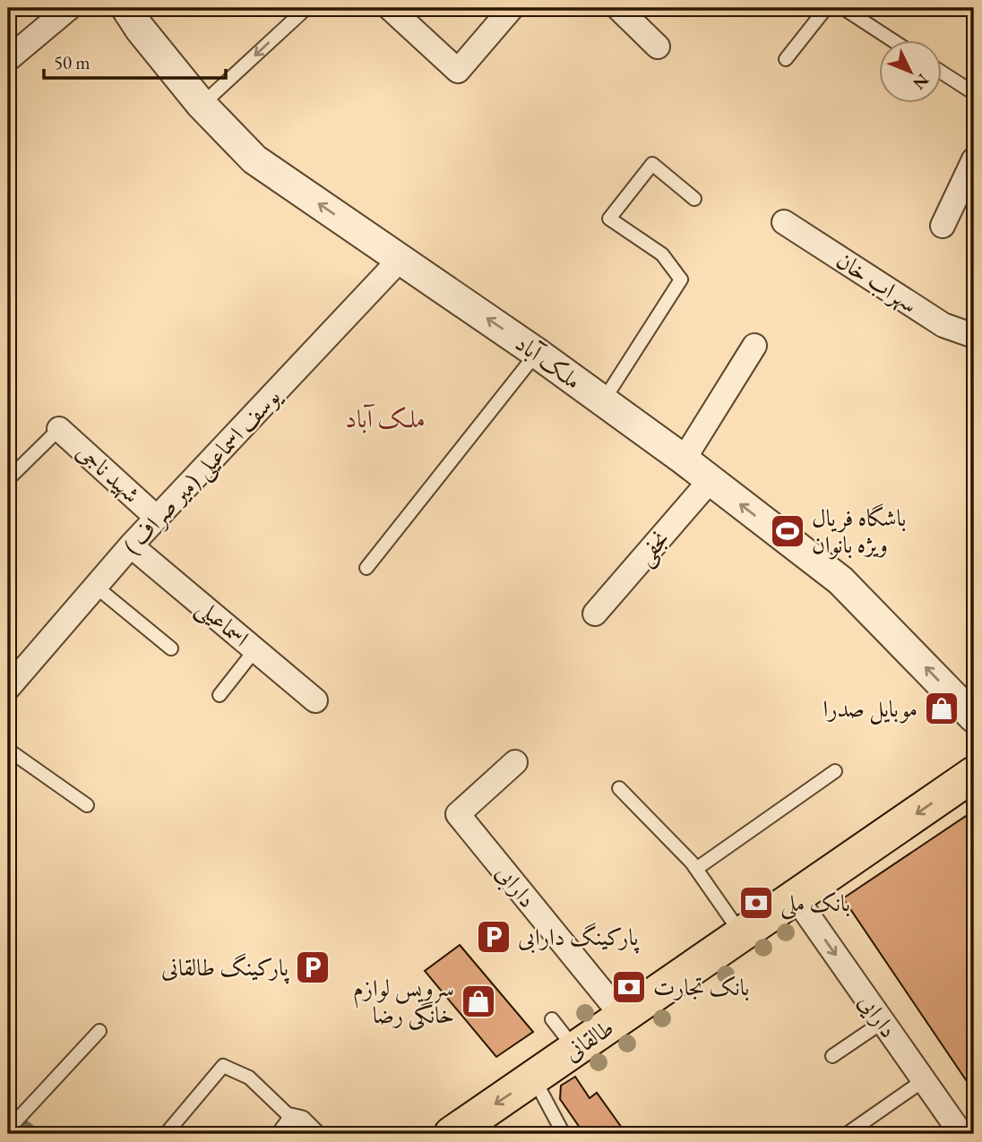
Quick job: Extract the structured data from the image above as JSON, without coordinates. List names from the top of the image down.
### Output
{
  "streets": {
    "main road": ["طالقانی"],
    "street": [
      "سهراب خان",
      "ملک آباد",
      "یوسف اسماعیلی (میر صراف )",
      "شهید ناجی",
      "نجفی",
      "اسماعیلی",
      "دارابی",
      "دارایی"
    ]
  },
  "crossings": [
    ["ملک آباد", "یوسف اسماعیلی (میر صراف )"],
    ["ملک آباد", "نجفی"],
    ["یوسف اسماعیلی (میر صراف )", "شهید ناجی"],
    ["یوسف اسماعیلی (میر صراف )", "اسماعیلی"],
    ["دارابی", "طالقانی"],
    ["دارایی", "طالقانی"]
  ],
  "one_way": ["ملک آباد", "دارایی", "طالقانی"],
  "districts": ["ملک آباد"],
  "places": {
    "sports": ["باشگاه فریال ویژه بانوان"],
    "shop": ["موبایل صدرا", "سرویس لوازم خانگی رضا"],
    "bank": ["بانک ملی", "بانک تجارت"],
    "parking": ["پارکینگ دارابی", "پارکینگ طالقانی"]
  },
  "scale_bar": "50 m",
  "north": "bottom right"
}
